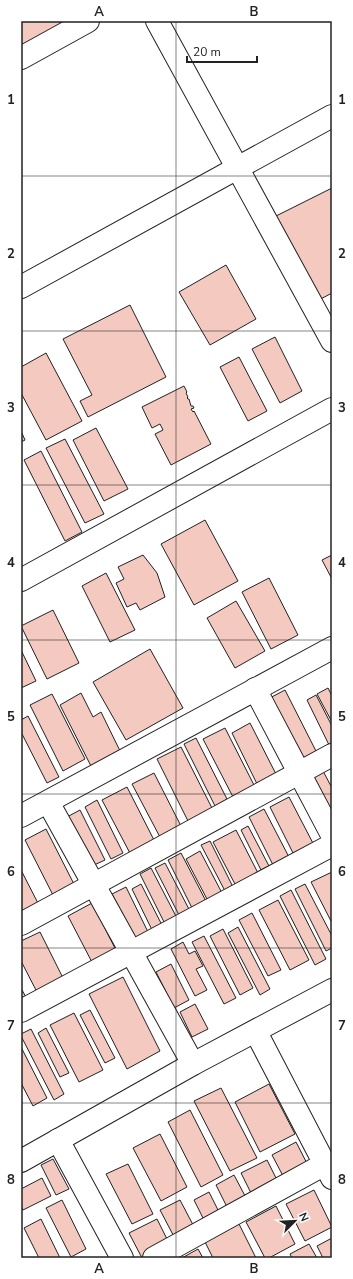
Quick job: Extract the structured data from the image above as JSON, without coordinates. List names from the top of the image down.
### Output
{
  "scale_bar": "20 m",
  "north": "top right",
  "grid": {
    "columns": ["A", "B"],
    "rows": [
      "1",
      "2",
      "3",
      "4",
      "5",
      "6",
      "7",
      "8"
    ]
  }
}
